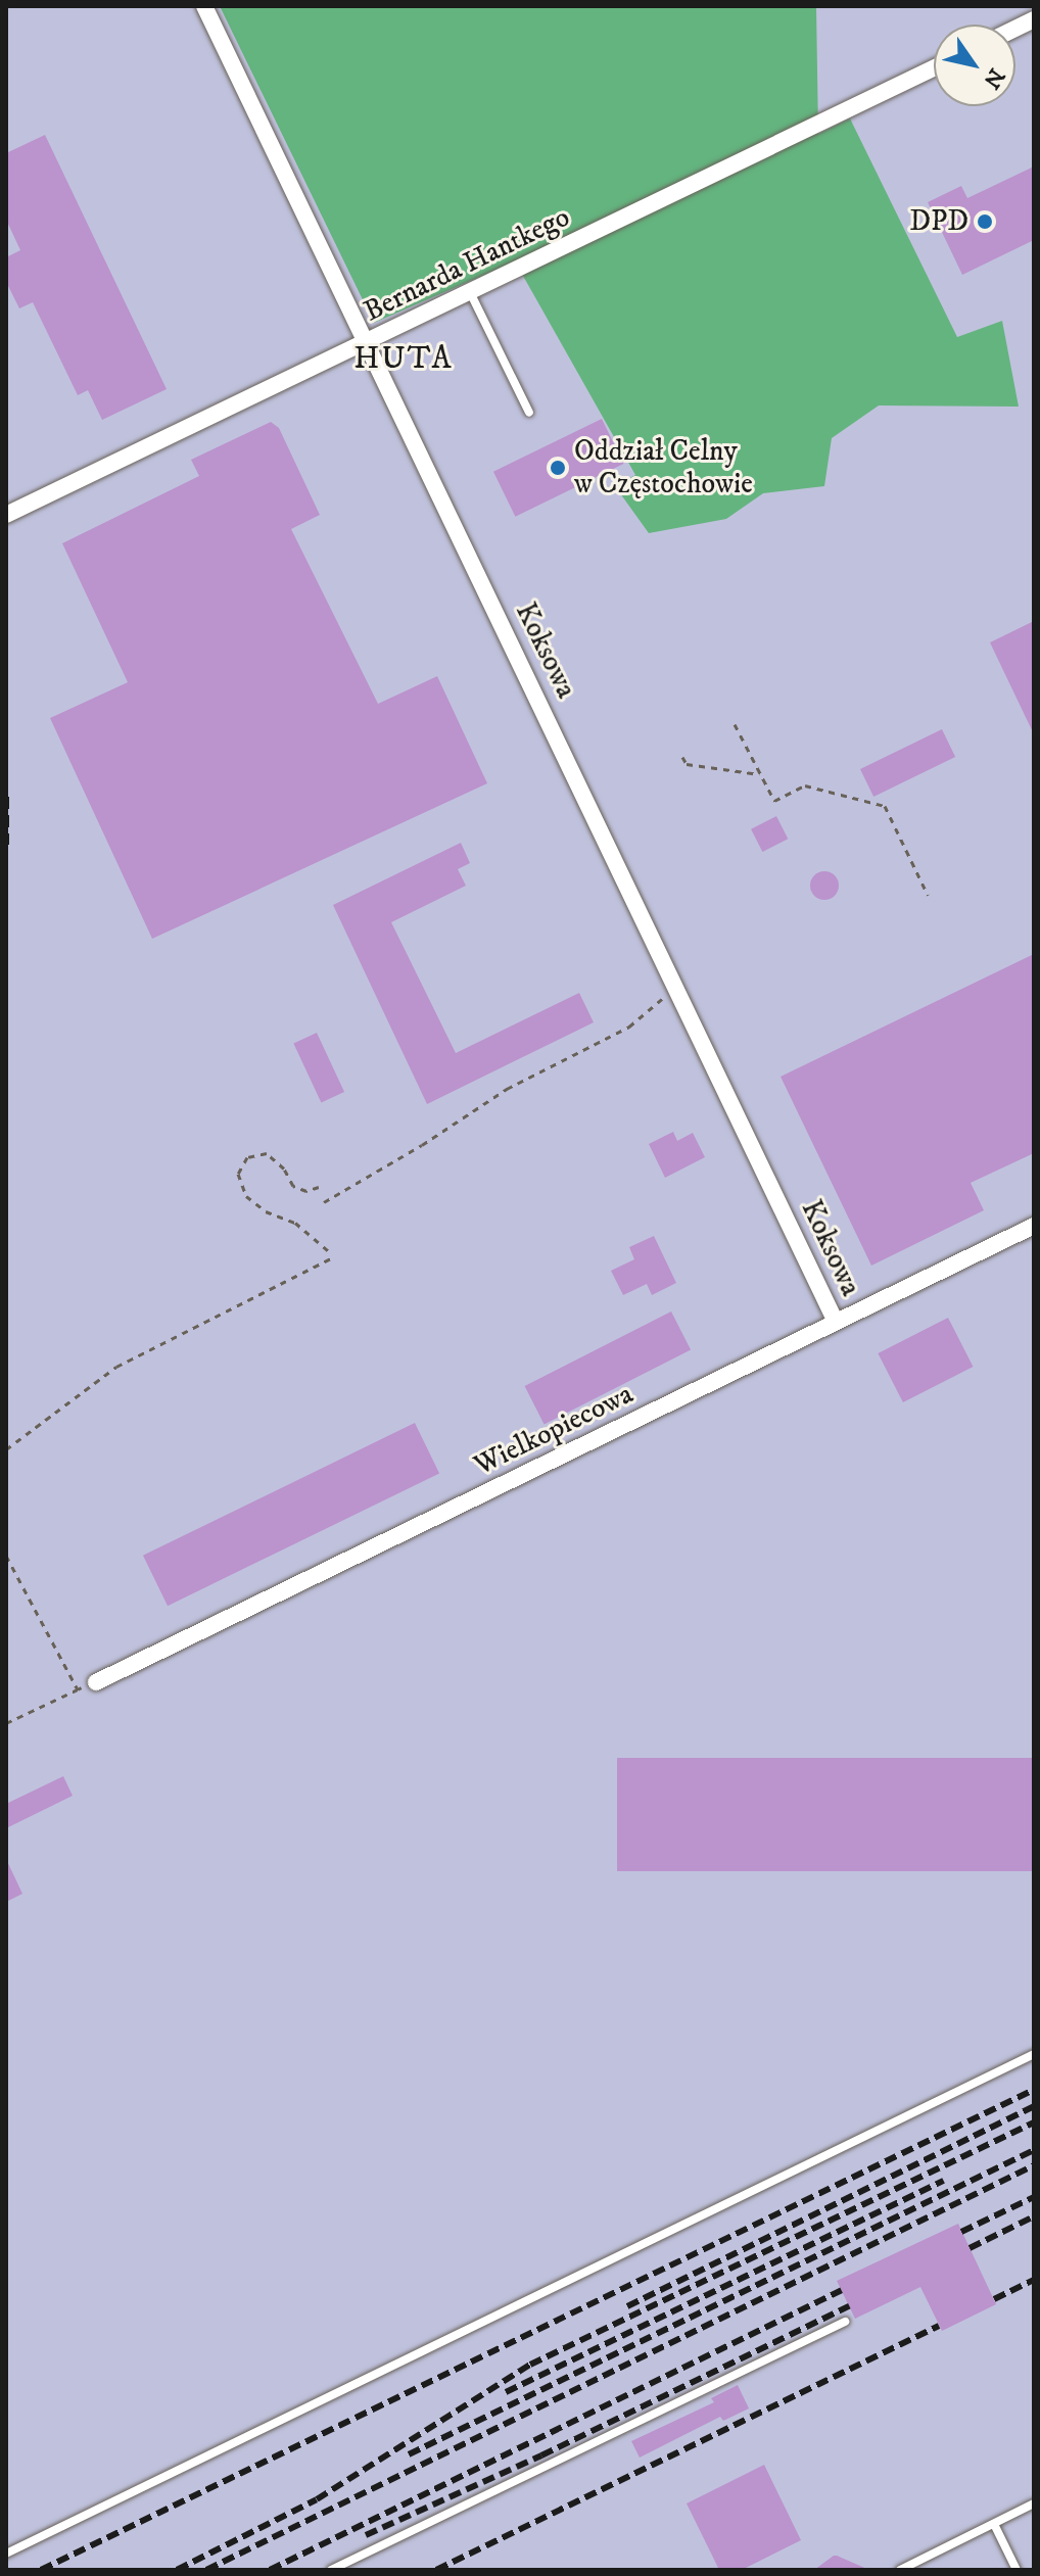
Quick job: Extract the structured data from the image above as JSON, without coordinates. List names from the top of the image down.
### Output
{
  "streets": {
    "street": ["Bernarda Hantkego", "Koksowa", "Wielkopiecowa"]
  },
  "crossings": [
    ["Bernarda Hantkego", "Koksowa"],
    ["Koksowa", "Wielkopiecowa"]
  ],
  "districts": ["HUTA"],
  "places": ["DPD", "Oddział Celny w Częstochowie"],
  "north": "bottom right"
}
